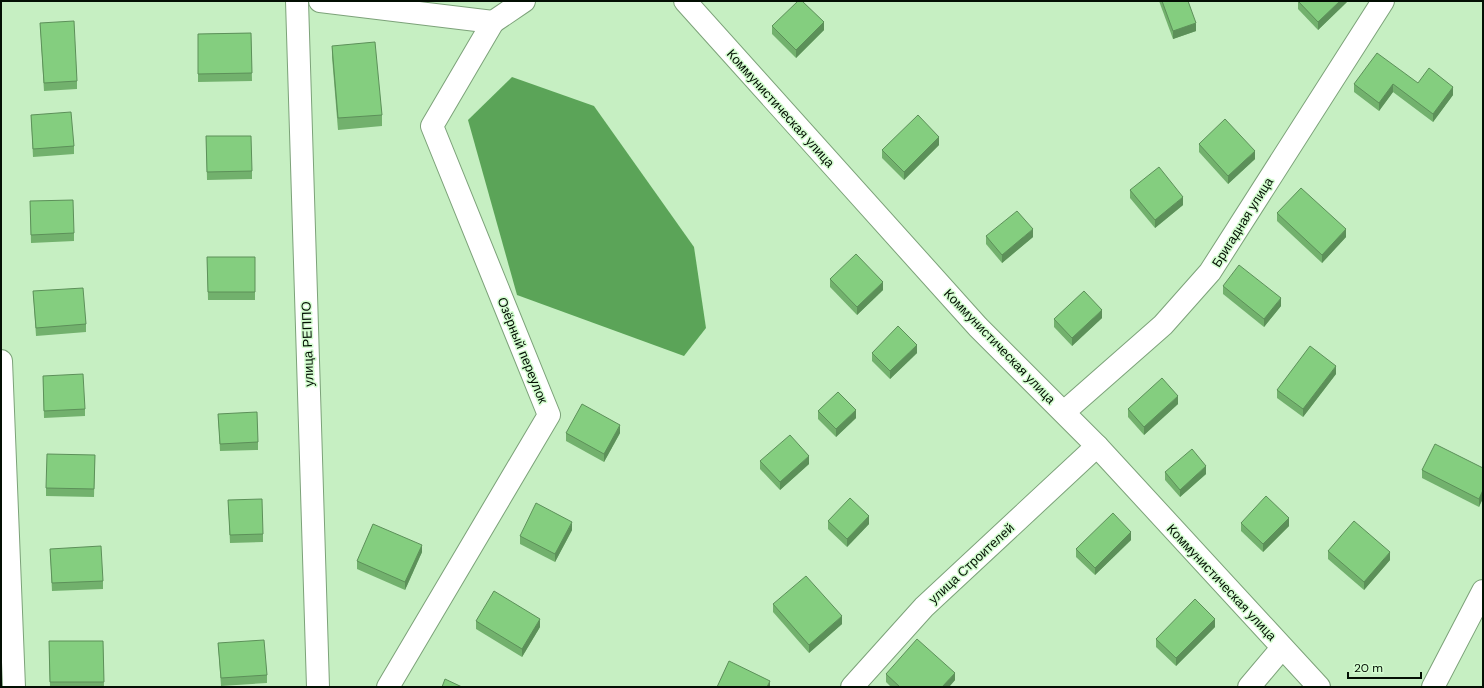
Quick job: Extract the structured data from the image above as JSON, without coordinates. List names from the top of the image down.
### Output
{
  "streets": {
    "street": [
      "Коммунистическая улица",
      "Бригадная улица",
      "улица РЕППО",
      "Озёрный переулок",
      "улица Строителей"
    ]
  },
  "crossings": [
    ["Коммунистическая улица", "Бригадная улица"],
    ["Коммунистическая улица", "улица Строителей"]
  ],
  "scale_bar": "20 m"
}
